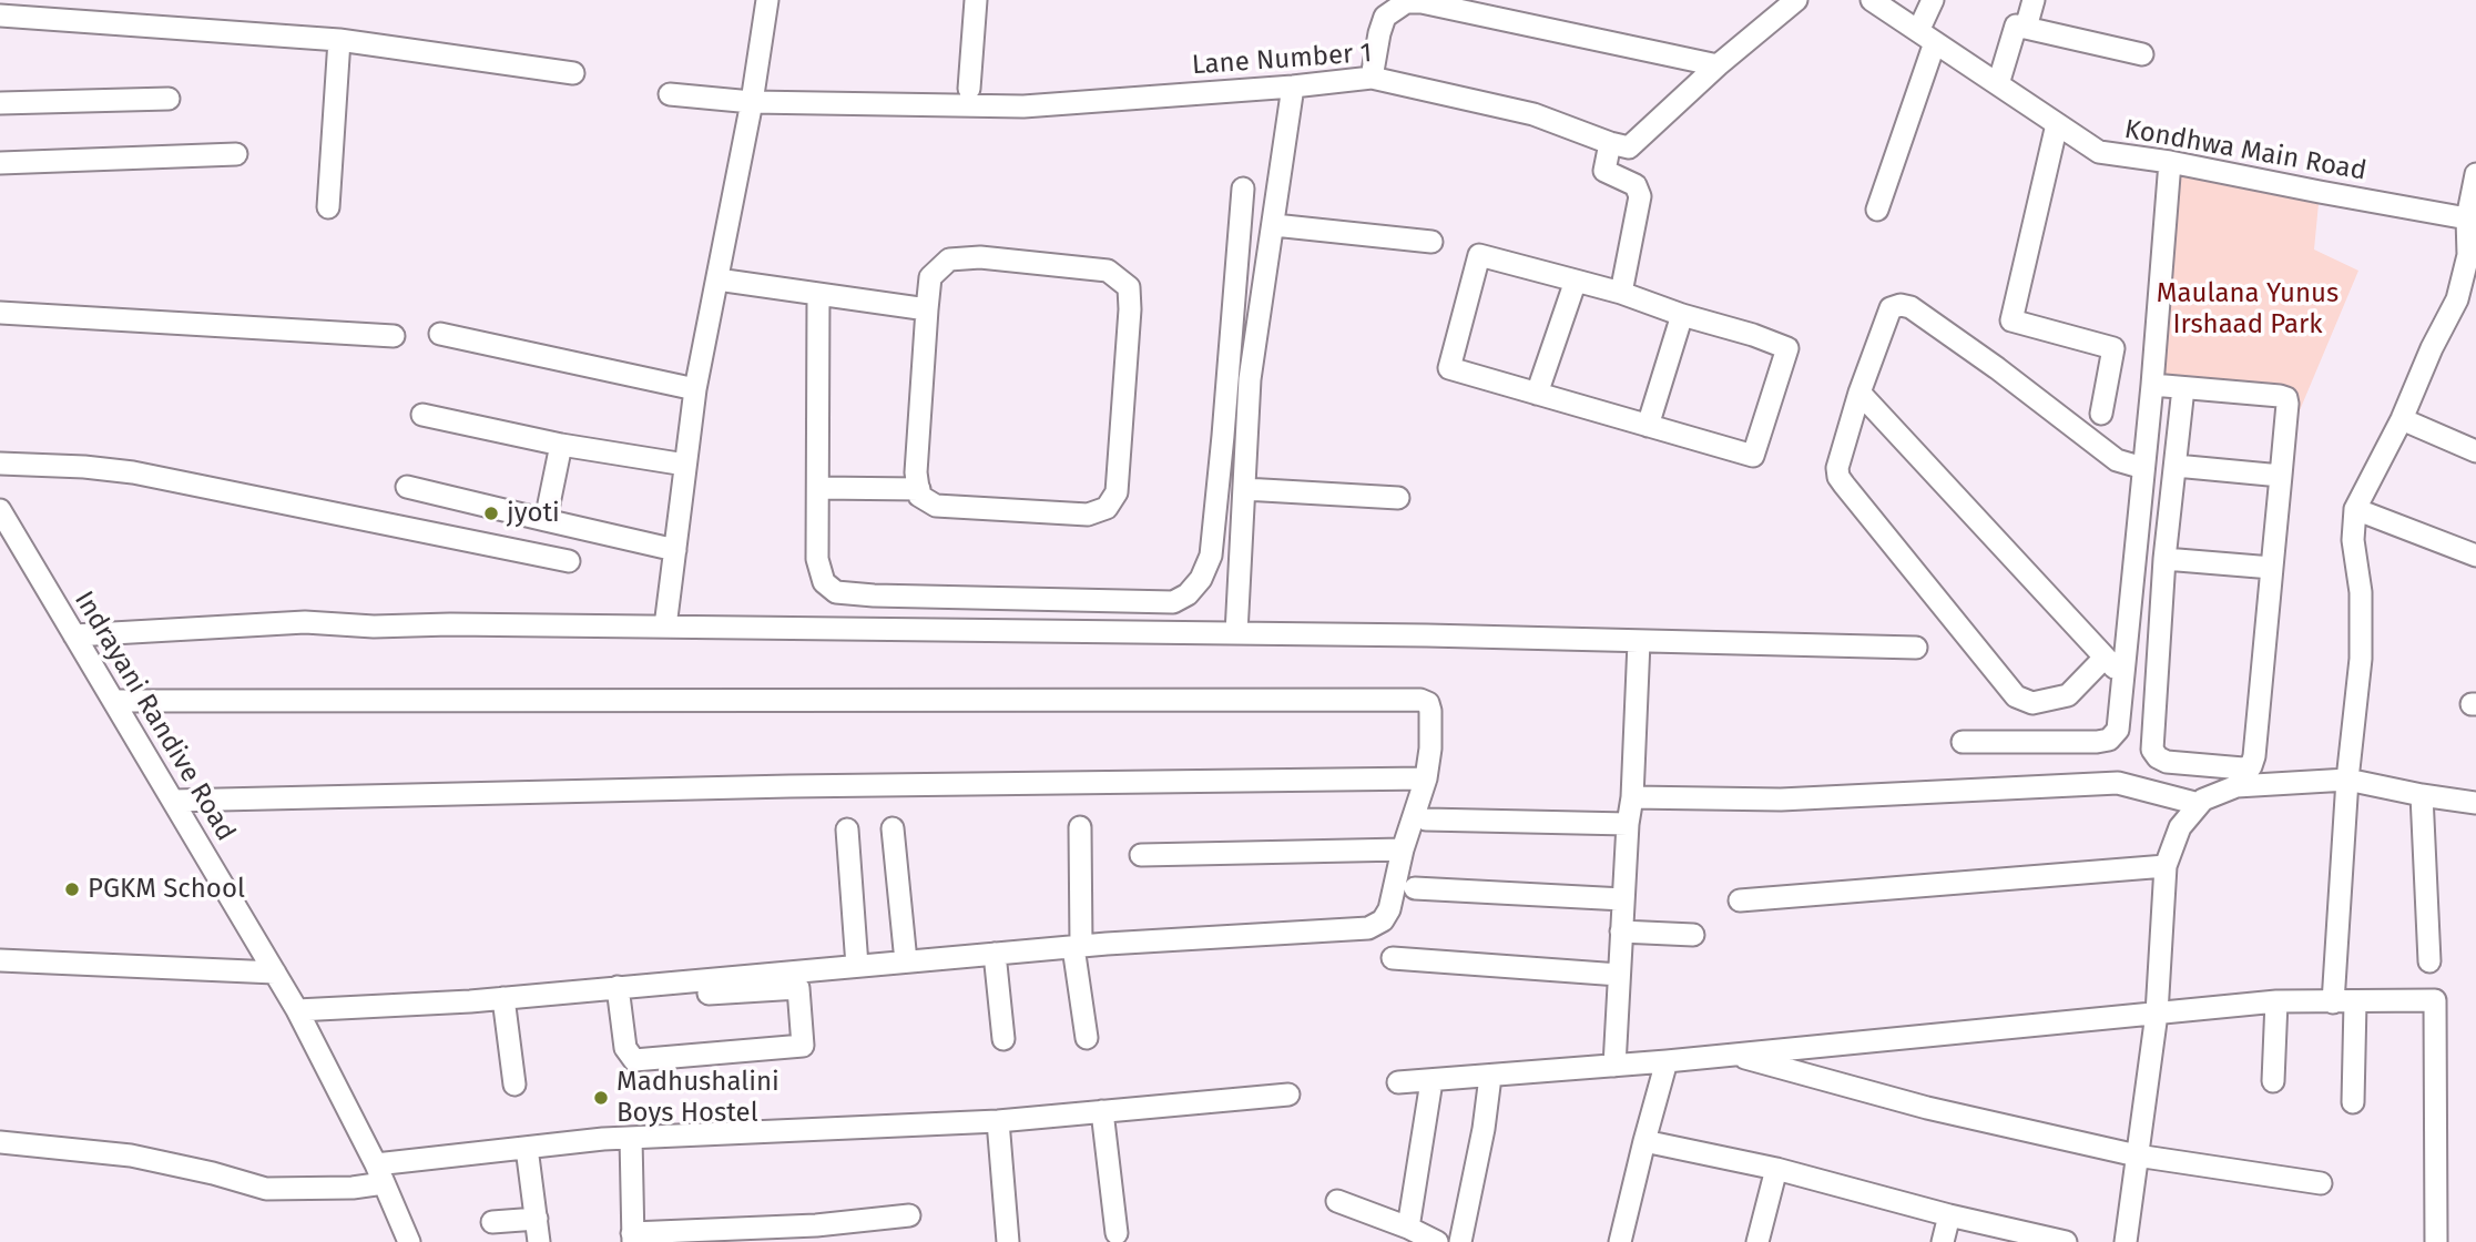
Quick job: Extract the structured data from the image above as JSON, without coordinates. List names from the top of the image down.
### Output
{
  "streets": {
    "street": ["Lane Number 1", "Kondhwa Main Road", "Indrayani Randive Road"]
  },
  "parks": ["Maulana Yunus Irshaad Park"],
  "places": ["jyoti", "PGKM School", "Madhushalini Boys Hostel"]
}
